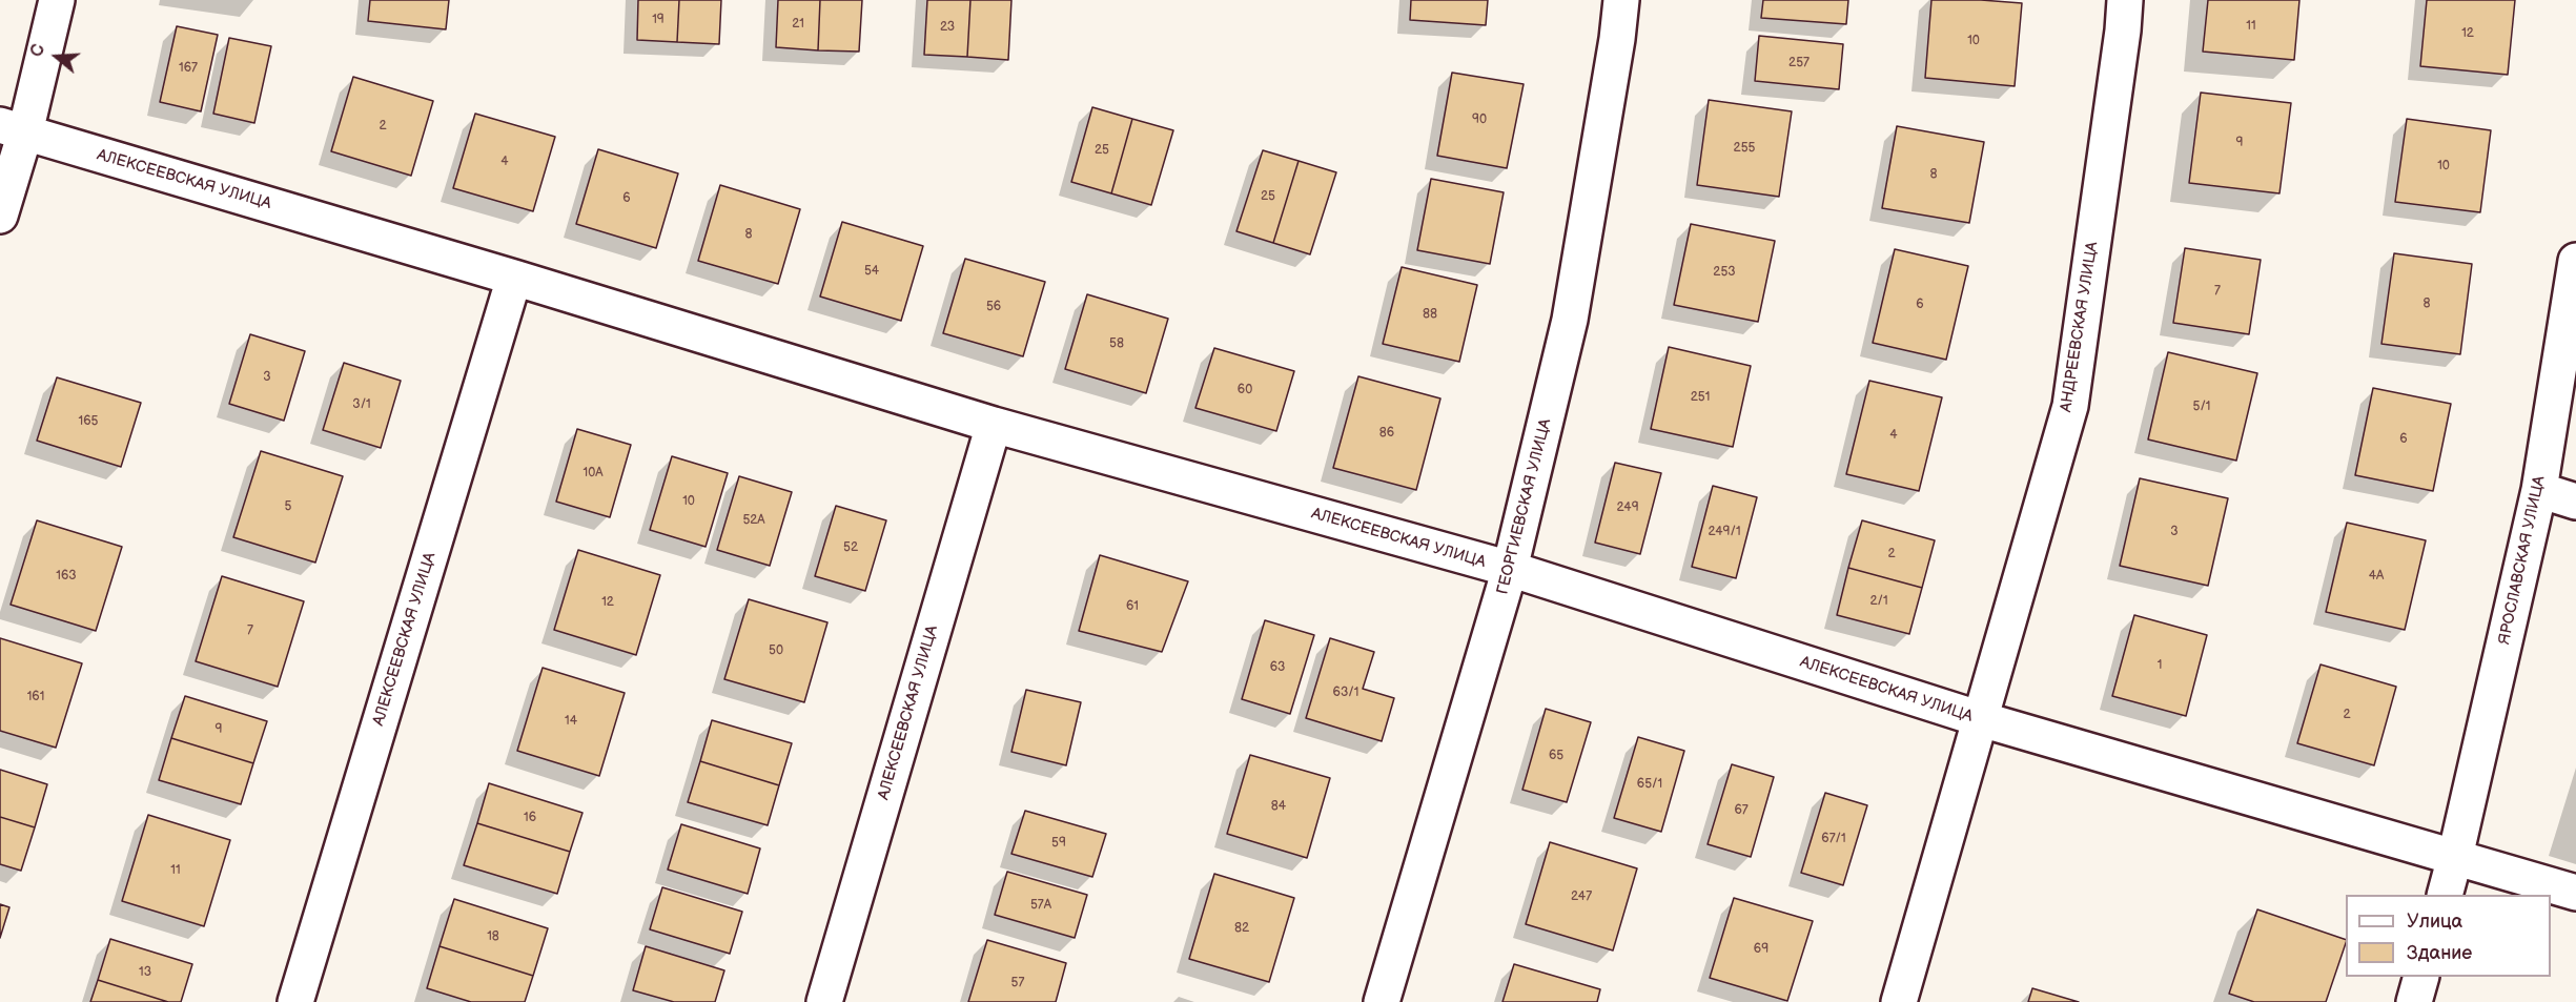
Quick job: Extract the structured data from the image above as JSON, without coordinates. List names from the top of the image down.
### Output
{
  "streets": {
    "street": [
      "АЛЕКСЕЕВСКАЯ УЛИЦА",
      "АНДРЕЕВСКАЯ УЛИЦА",
      "ГЕОРГИЕВСКАЯ УЛИЦА",
      "ЯРОСЛАВСКАЯ УЛИЦА"
    ]
  },
  "crossings": [
    ["АЛЕКСЕЕВСКАЯ УЛИЦА", "АНДРЕЕВСКАЯ УЛИЦА"],
    ["АЛЕКСЕЕВСКАЯ УЛИЦА", "ГЕОРГИЕВСКАЯ УЛИЦА"],
    ["АЛЕКСЕЕВСКАЯ УЛИЦА", "ЯРОСЛАВСКАЯ УЛИЦА"]
  ],
  "house_numbers": [
    "19",
    "21",
    "11",
    "23",
    "12",
    "10",
    "257",
    "167",
    "90",
    "2",
    "9",
    "255",
    "25",
    "4",
    "10",
    "8",
    "25",
    "6",
    "8",
    "54",
    "253",
    "7",
    "8",
    "6",
    "56",
    "88",
    "58",
    "3",
    "60",
    "251",
    "3/1",
    "5/1",
    "165",
    "86",
    "4",
    "6",
    "10А",
    "10",
    "5",
    "249",
    "52А",
    "249/1",
    "3",
    "52",
    "2",
    "163",
    "4А",
    "2/1",
    "12",
    "61",
    "7",
    "50",
    "1",
    "63",
    "63/1",
    "161",
    "2",
    "14",
    "9",
    "65",
    "65/1",
    "84",
    "67",
    "16",
    "67/1",
    "59",
    "11",
    "247",
    "57А",
    "82",
    "18",
    "69",
    "13",
    "57"
  ],
  "legend": ["Улица", "Здание"],
  "north": "left"
}
